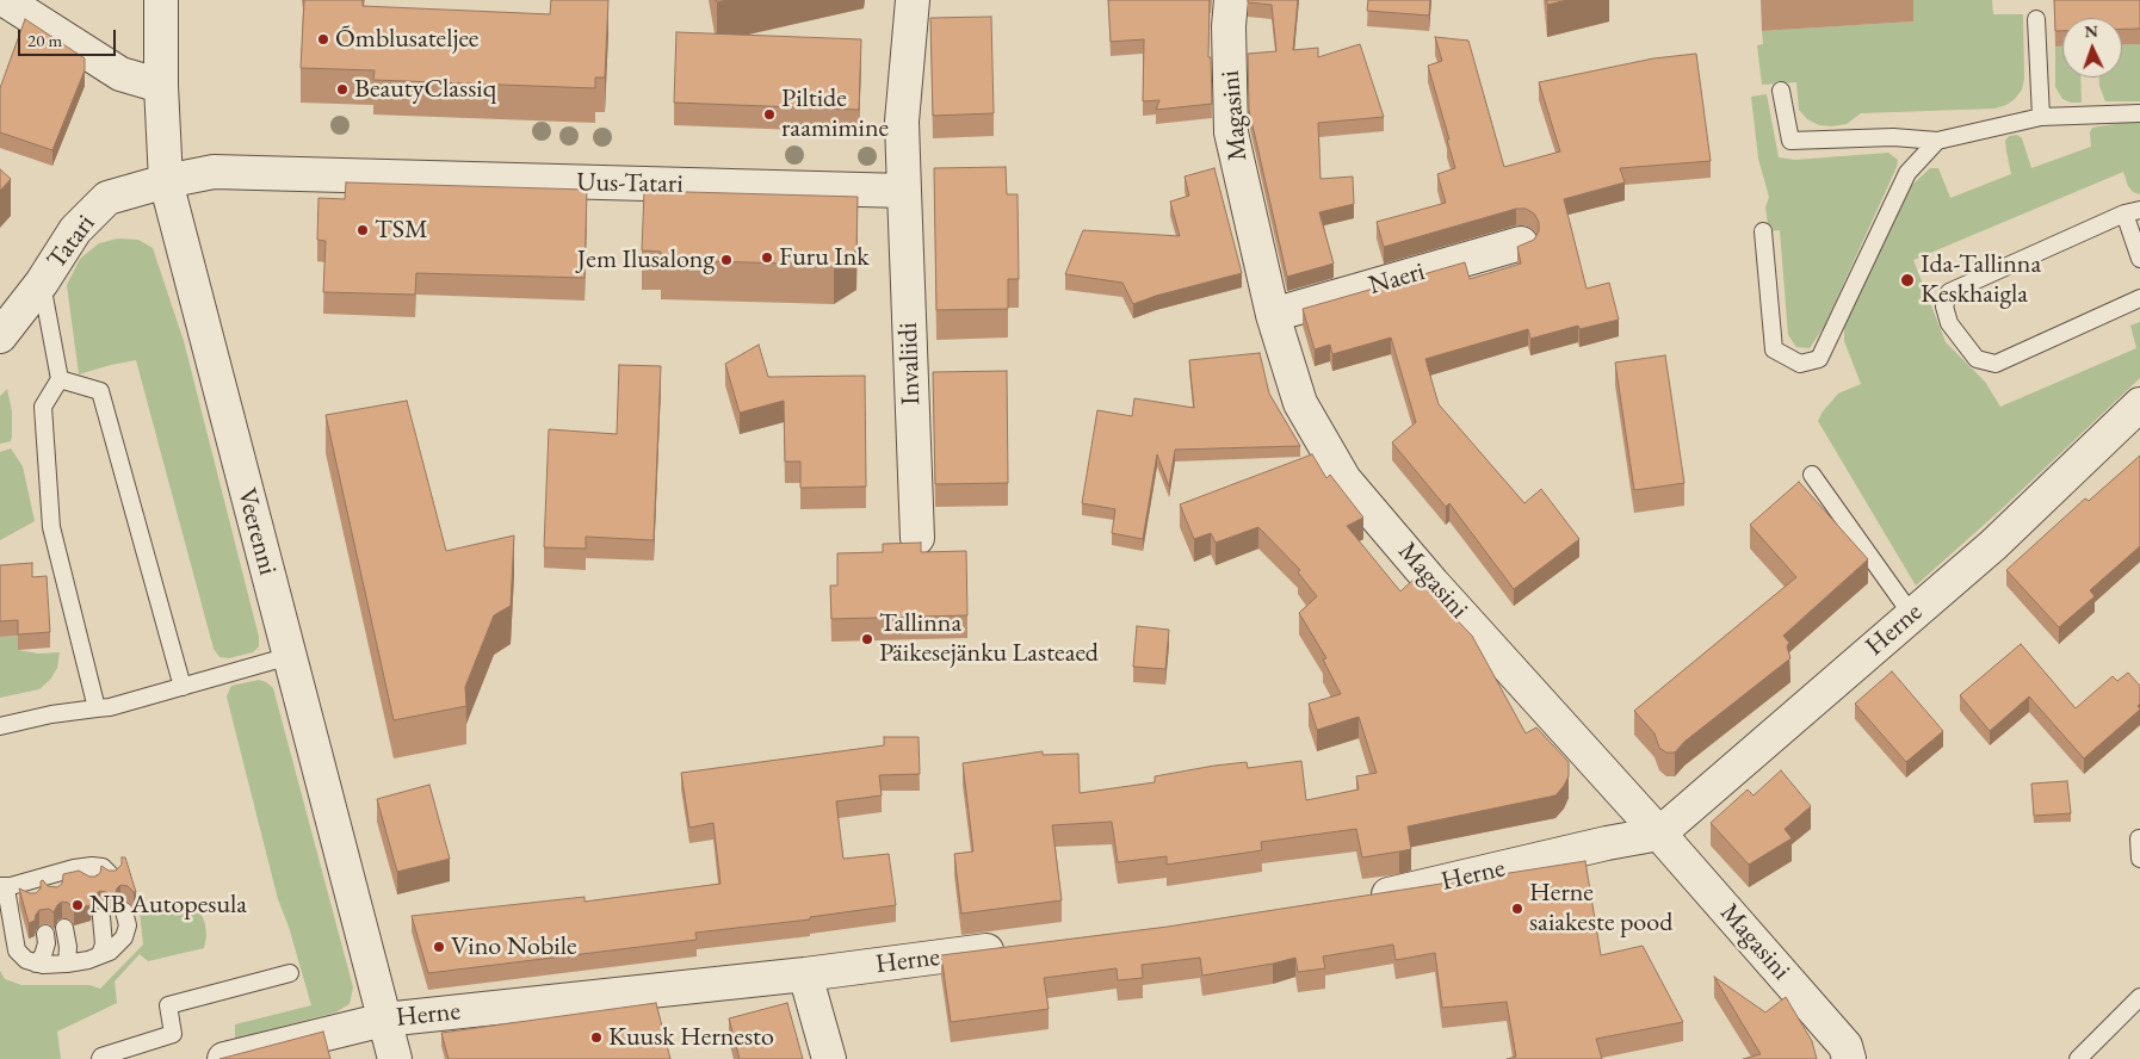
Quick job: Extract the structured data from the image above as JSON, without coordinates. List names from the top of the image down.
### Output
{
  "streets": {
    "street": [
      "Magasini",
      "Uus-Tatari",
      "Tatari",
      "Naeri",
      "Invaliidi",
      "Veerenni",
      "Herne"
    ]
  },
  "crossings": [
    ["Magasini", "Naeri"],
    ["Magasini", "Herne"],
    ["Uus-Tatari", "Tatari"],
    ["Uus-Tatari", "Invaliidi"],
    ["Uus-Tatari", "Veerenni"],
    ["Tatari", "Veerenni"],
    ["Veerenni", "Herne"]
  ],
  "places": [
    "Õmblusateljee",
    "BeautyClassiq",
    "Piltide raamimine",
    "TSM",
    "Furu Ink",
    "Jem Ilusalong",
    "Ida-Tallinna Keskhaigla",
    "Tallinna Päikesejänku Lasteaed",
    "NB Autopesula",
    "Herne saiakeste pood",
    "Vino Nobile",
    "Kuusk Hernesto"
  ],
  "scale_bar": "20 m",
  "north": "top"
}
